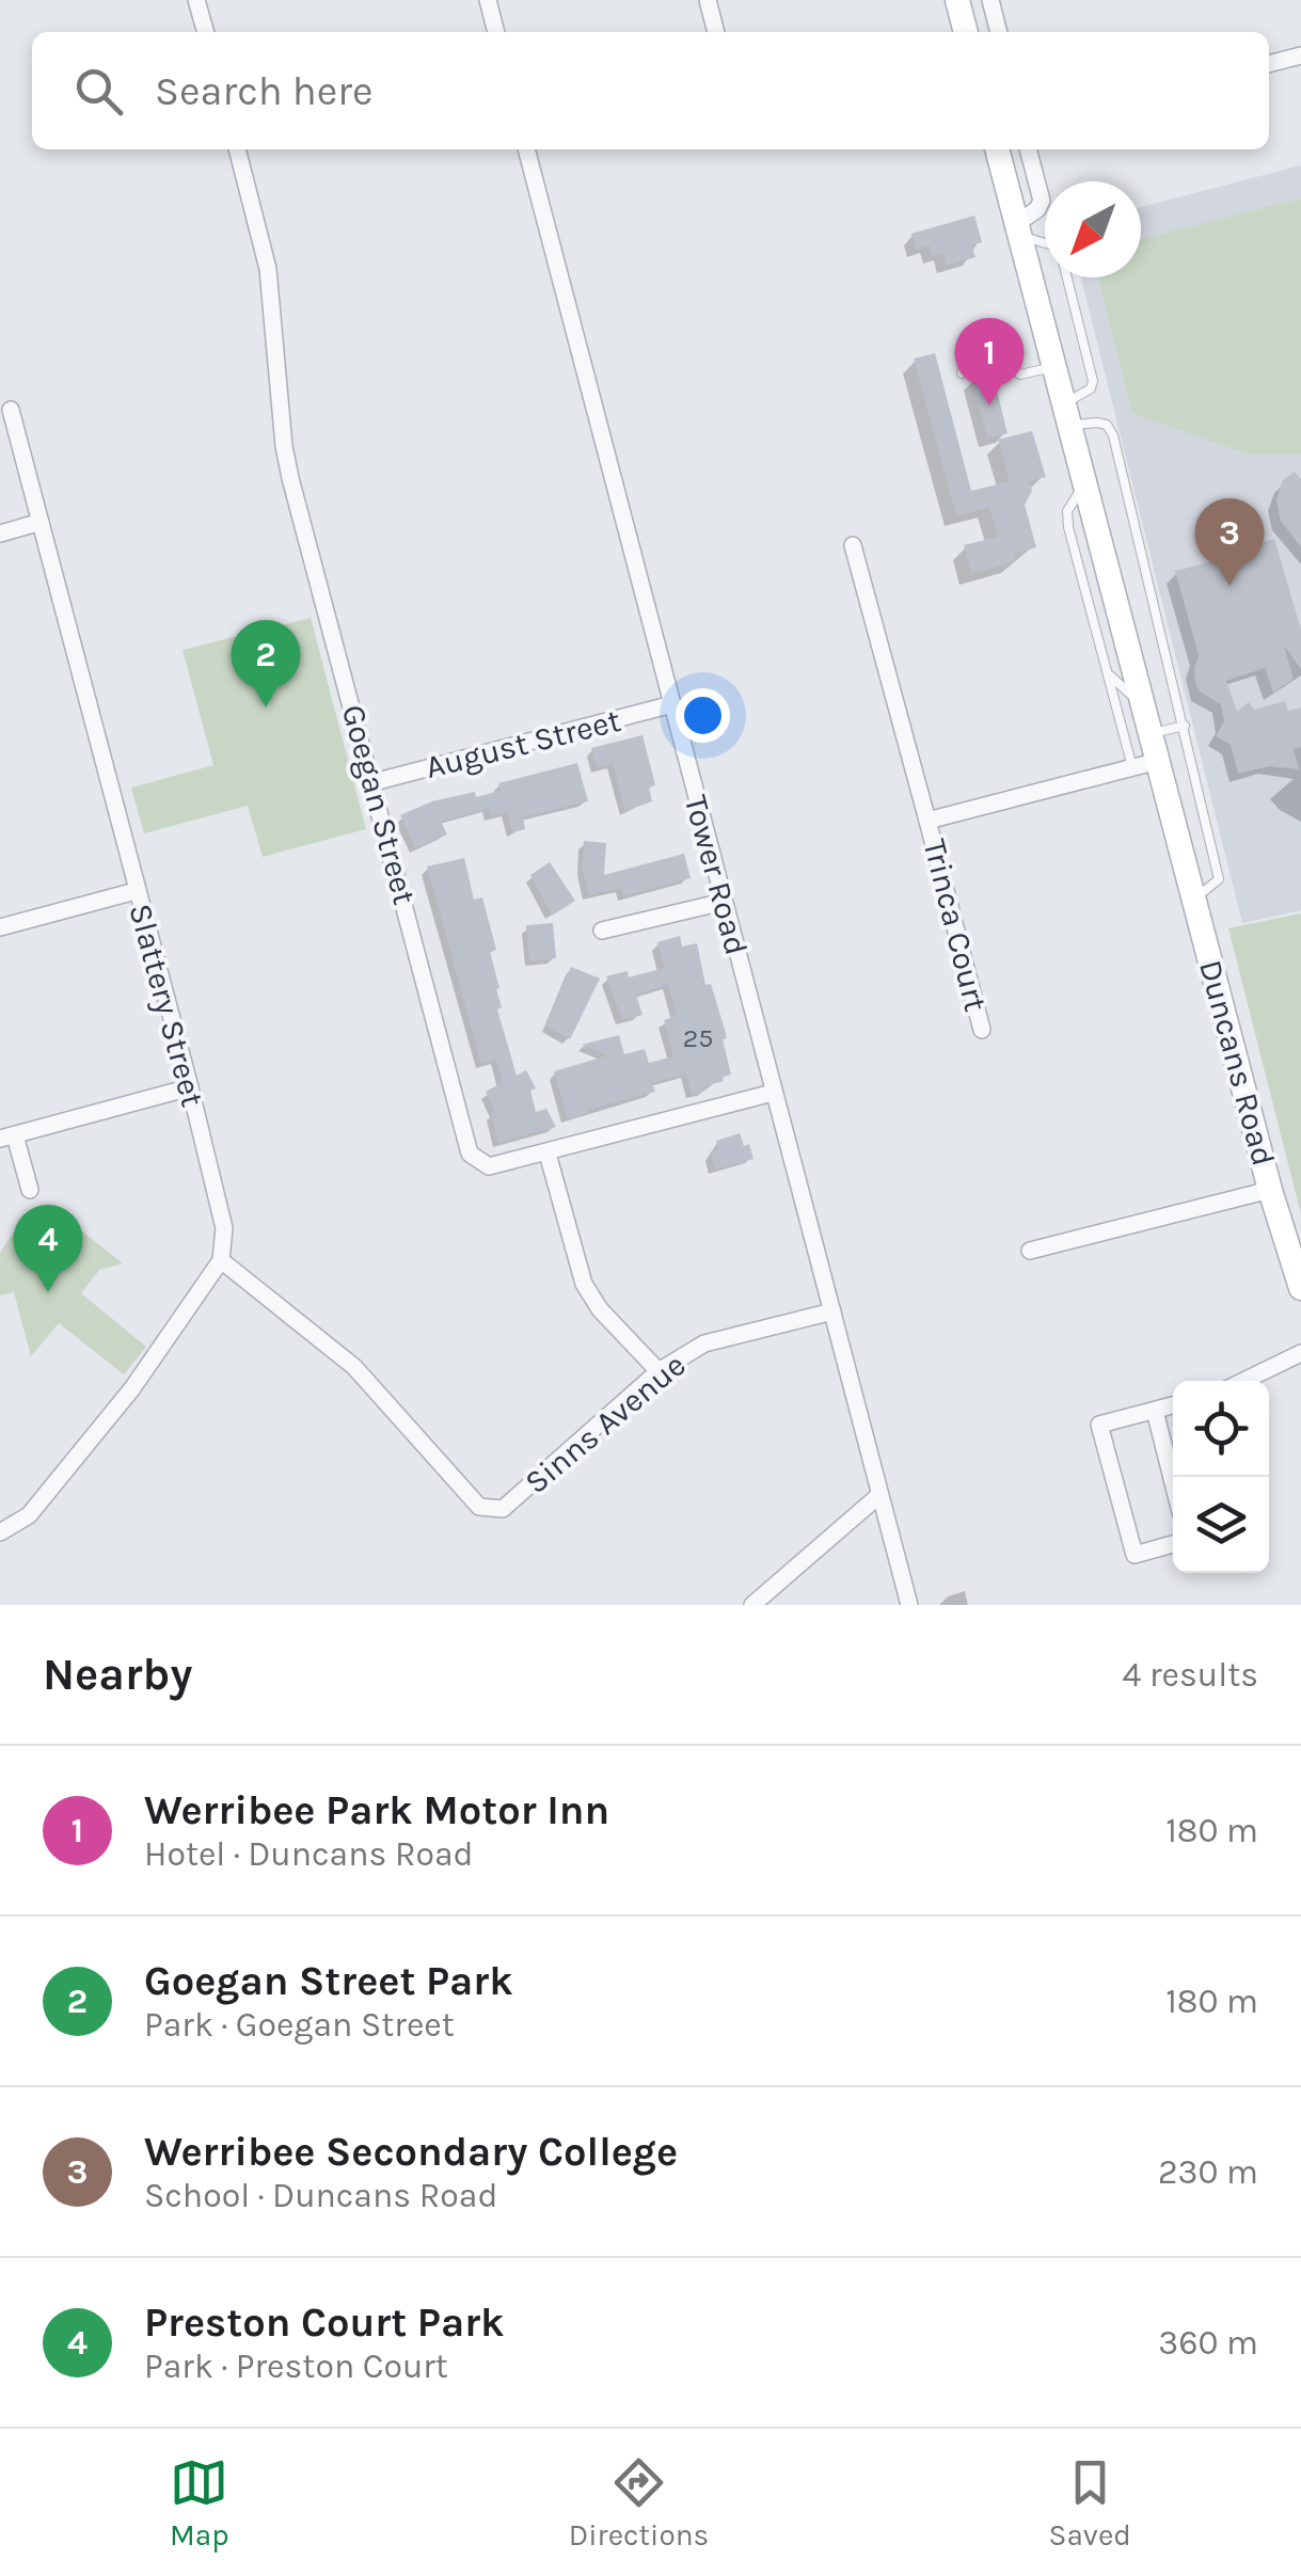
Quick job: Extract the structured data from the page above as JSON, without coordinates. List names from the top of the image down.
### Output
{
  "streets": {
    "main road": ["Duncans Road"],
    "street": [
      "August Street",
      "Goegan Street",
      "Tower Road",
      "Trinca Court",
      "Slattery Street",
      "Sinns Avenue"
    ]
  },
  "crossings": [
    ["August Street", "Goegan Street"],
    ["August Street", "Tower Road"],
    ["Goegan Street", "Tower Road"],
    ["Tower Road", "Sinns Avenue"],
    ["Slattery Street", "Sinns Avenue"]
  ],
  "house_numbers": ["25"],
  "north": "bottom left",
  "page": {
    "search": "Search here",
    "pins": [
      "1",
      "3",
      "2",
      "4"
    ],
    "heading": ["Nearby", "4 results"],
    "list": [
      {
        "mark": "1",
        "name": "Werribee Park Motor Inn",
        "note": "Hotel · Duncans Road",
        "value": "180 m"
      },
      {
        "mark": "2",
        "name": "Goegan Street Park",
        "note": "Park · Goegan Street",
        "value": "180 m"
      },
      {
        "mark": "3",
        "name": "Werribee Secondary College",
        "note": "School · Duncans Road",
        "value": "230 m"
      },
      {
        "mark": "4",
        "name": "Preston Court Park",
        "note": "Park · Preston Court",
        "value": "360 m"
      }
    ],
    "nav": ["Map", "Directions", "Saved"]
  }
}
